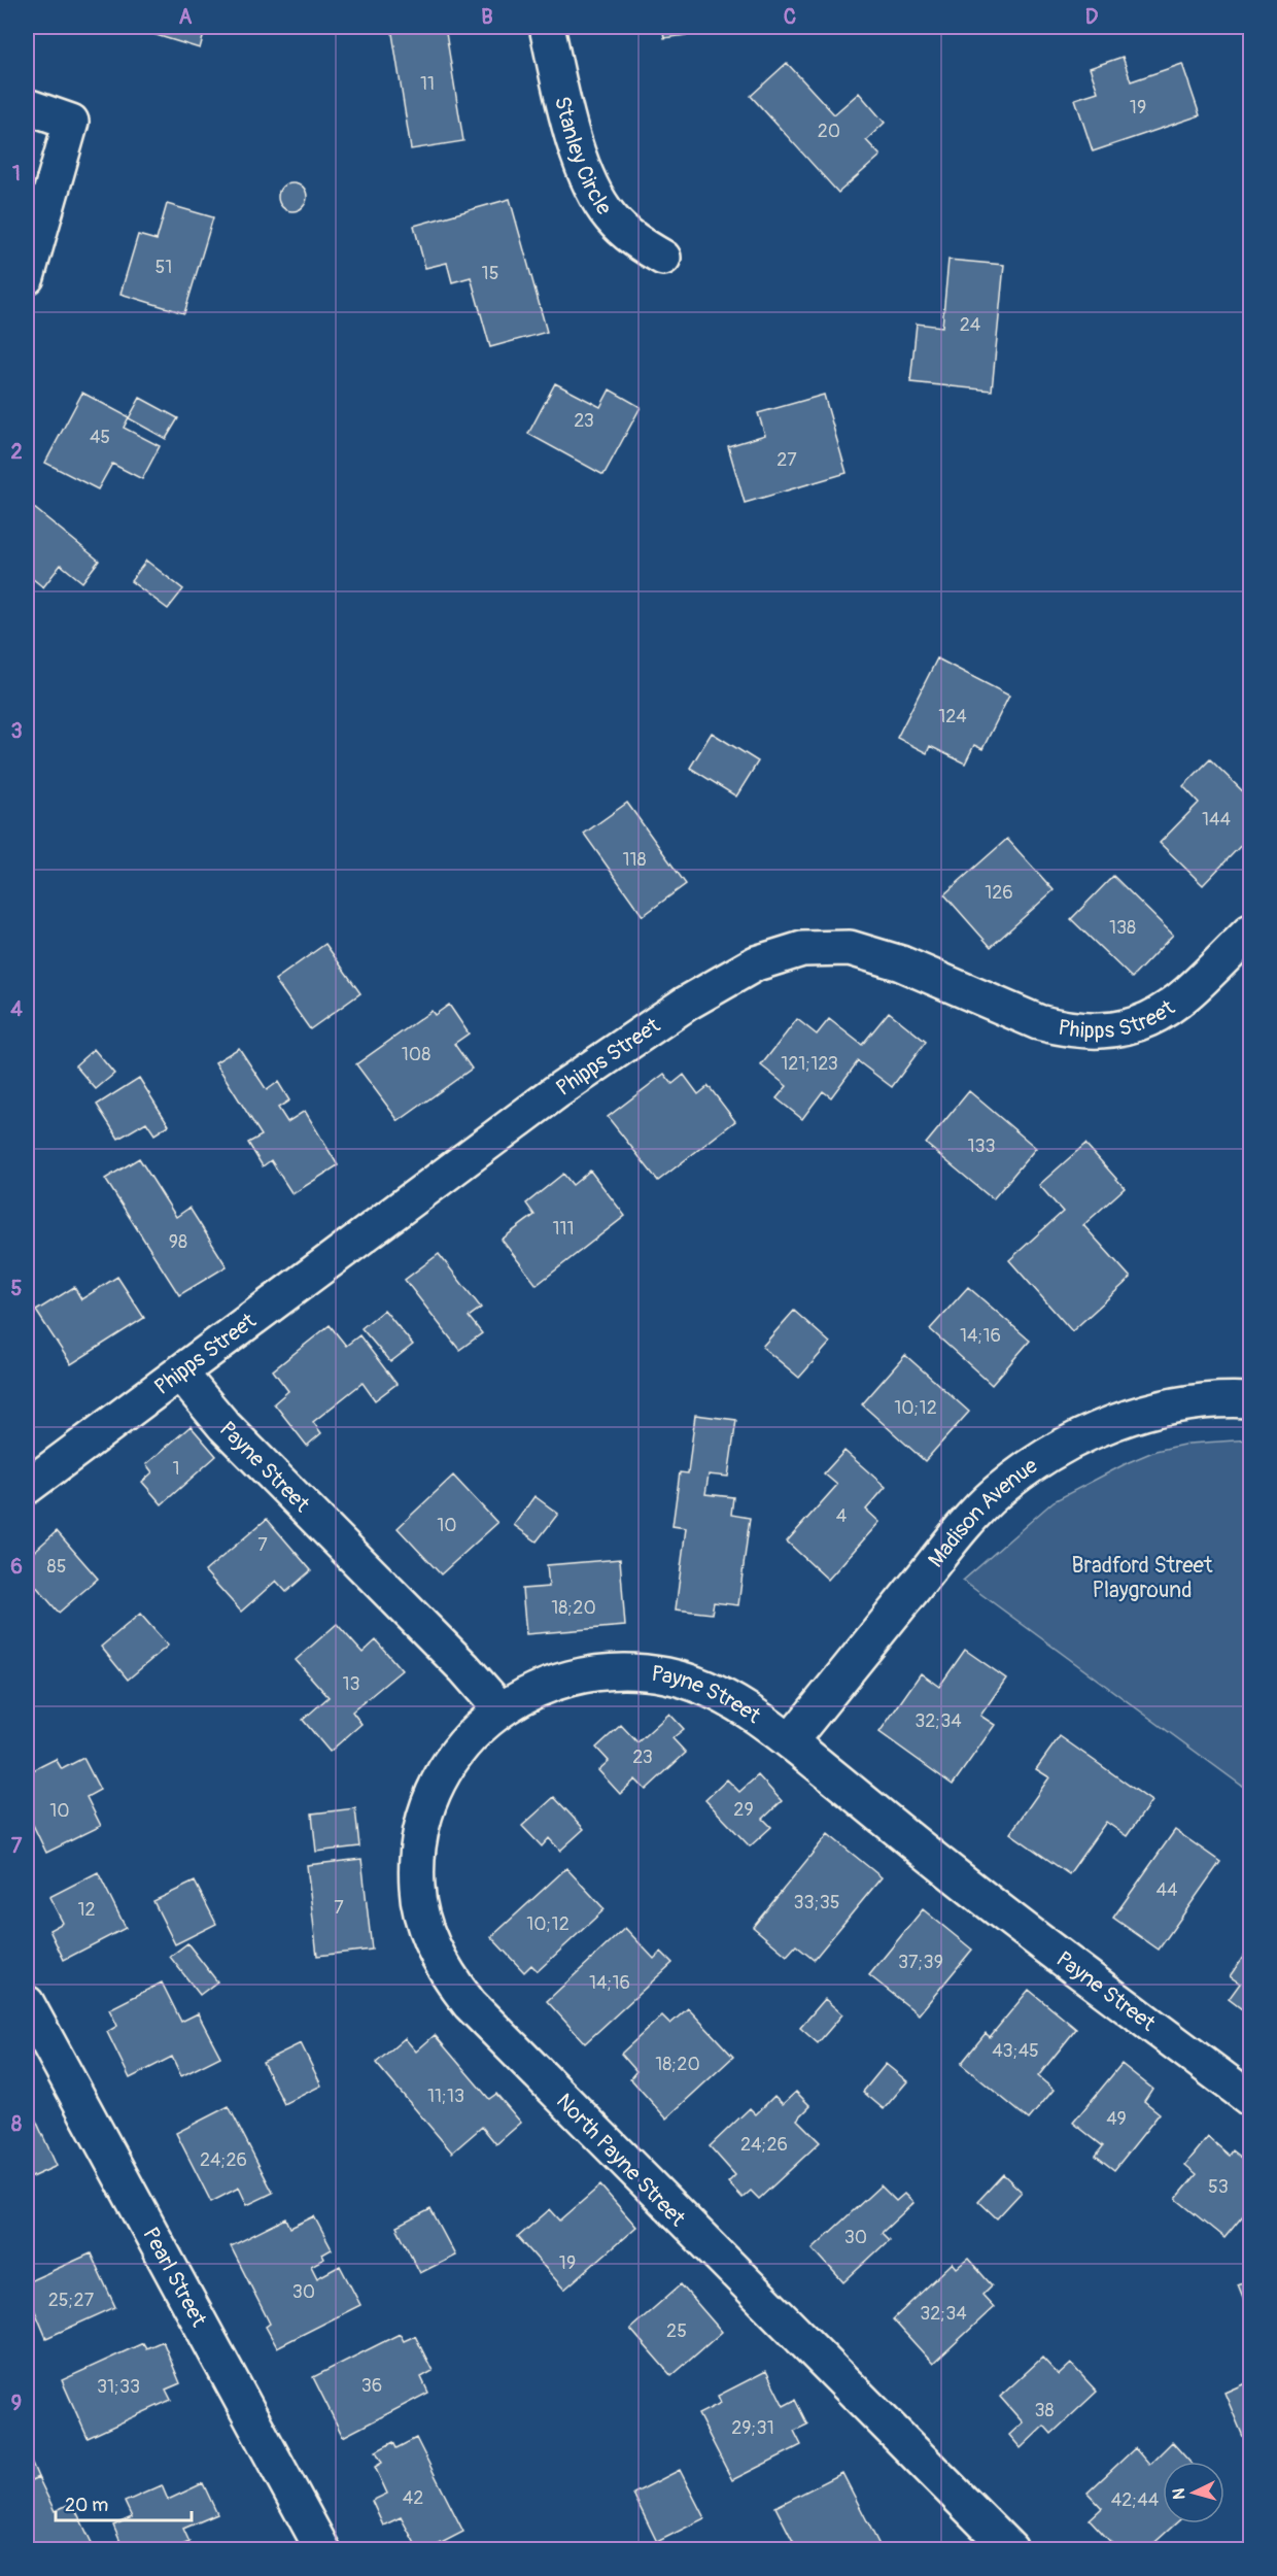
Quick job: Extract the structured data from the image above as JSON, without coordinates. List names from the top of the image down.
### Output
{
  "streets": {
    "street": [
      "Stanley Circle",
      "Phipps Street",
      "Payne Street",
      "Madison Avenue",
      "North Payne Street",
      "Pearl Street"
    ]
  },
  "crossings": [
    ["Phipps Street", "Payne Street"],
    ["Payne Street", "Madison Avenue"],
    ["Payne Street", "North Payne Street"]
  ],
  "parks": ["Bradford Street Playground"],
  "house_numbers": [
    "11",
    "19",
    "20",
    "51",
    "15",
    "24",
    "23",
    "45",
    "27",
    "124",
    "144",
    "118",
    "126",
    "138",
    "108",
    "121;123",
    "133",
    "111",
    "98",
    "14;16",
    "10;12",
    "1",
    "4",
    "10",
    "7",
    "85",
    "18;20",
    "13",
    "32;34",
    "23",
    "29",
    "10",
    "44",
    "33;35",
    "7",
    "12",
    "10;12",
    "37;39",
    "14;16",
    "43;45",
    "18;20",
    "11;13",
    "49",
    "24;26",
    "24;26",
    "53",
    "30",
    "19",
    "30",
    "25;27",
    "32;34",
    "25",
    "36",
    "31;33",
    "38",
    "29;31",
    "42",
    "42;44"
  ],
  "scale_bar": "20 m",
  "north": "left",
  "grid": {
    "columns": [
      "A",
      "B",
      "C",
      "D"
    ],
    "rows": [
      "1",
      "2",
      "3",
      "4",
      "5",
      "6",
      "7",
      "8",
      "9"
    ]
  }
}
